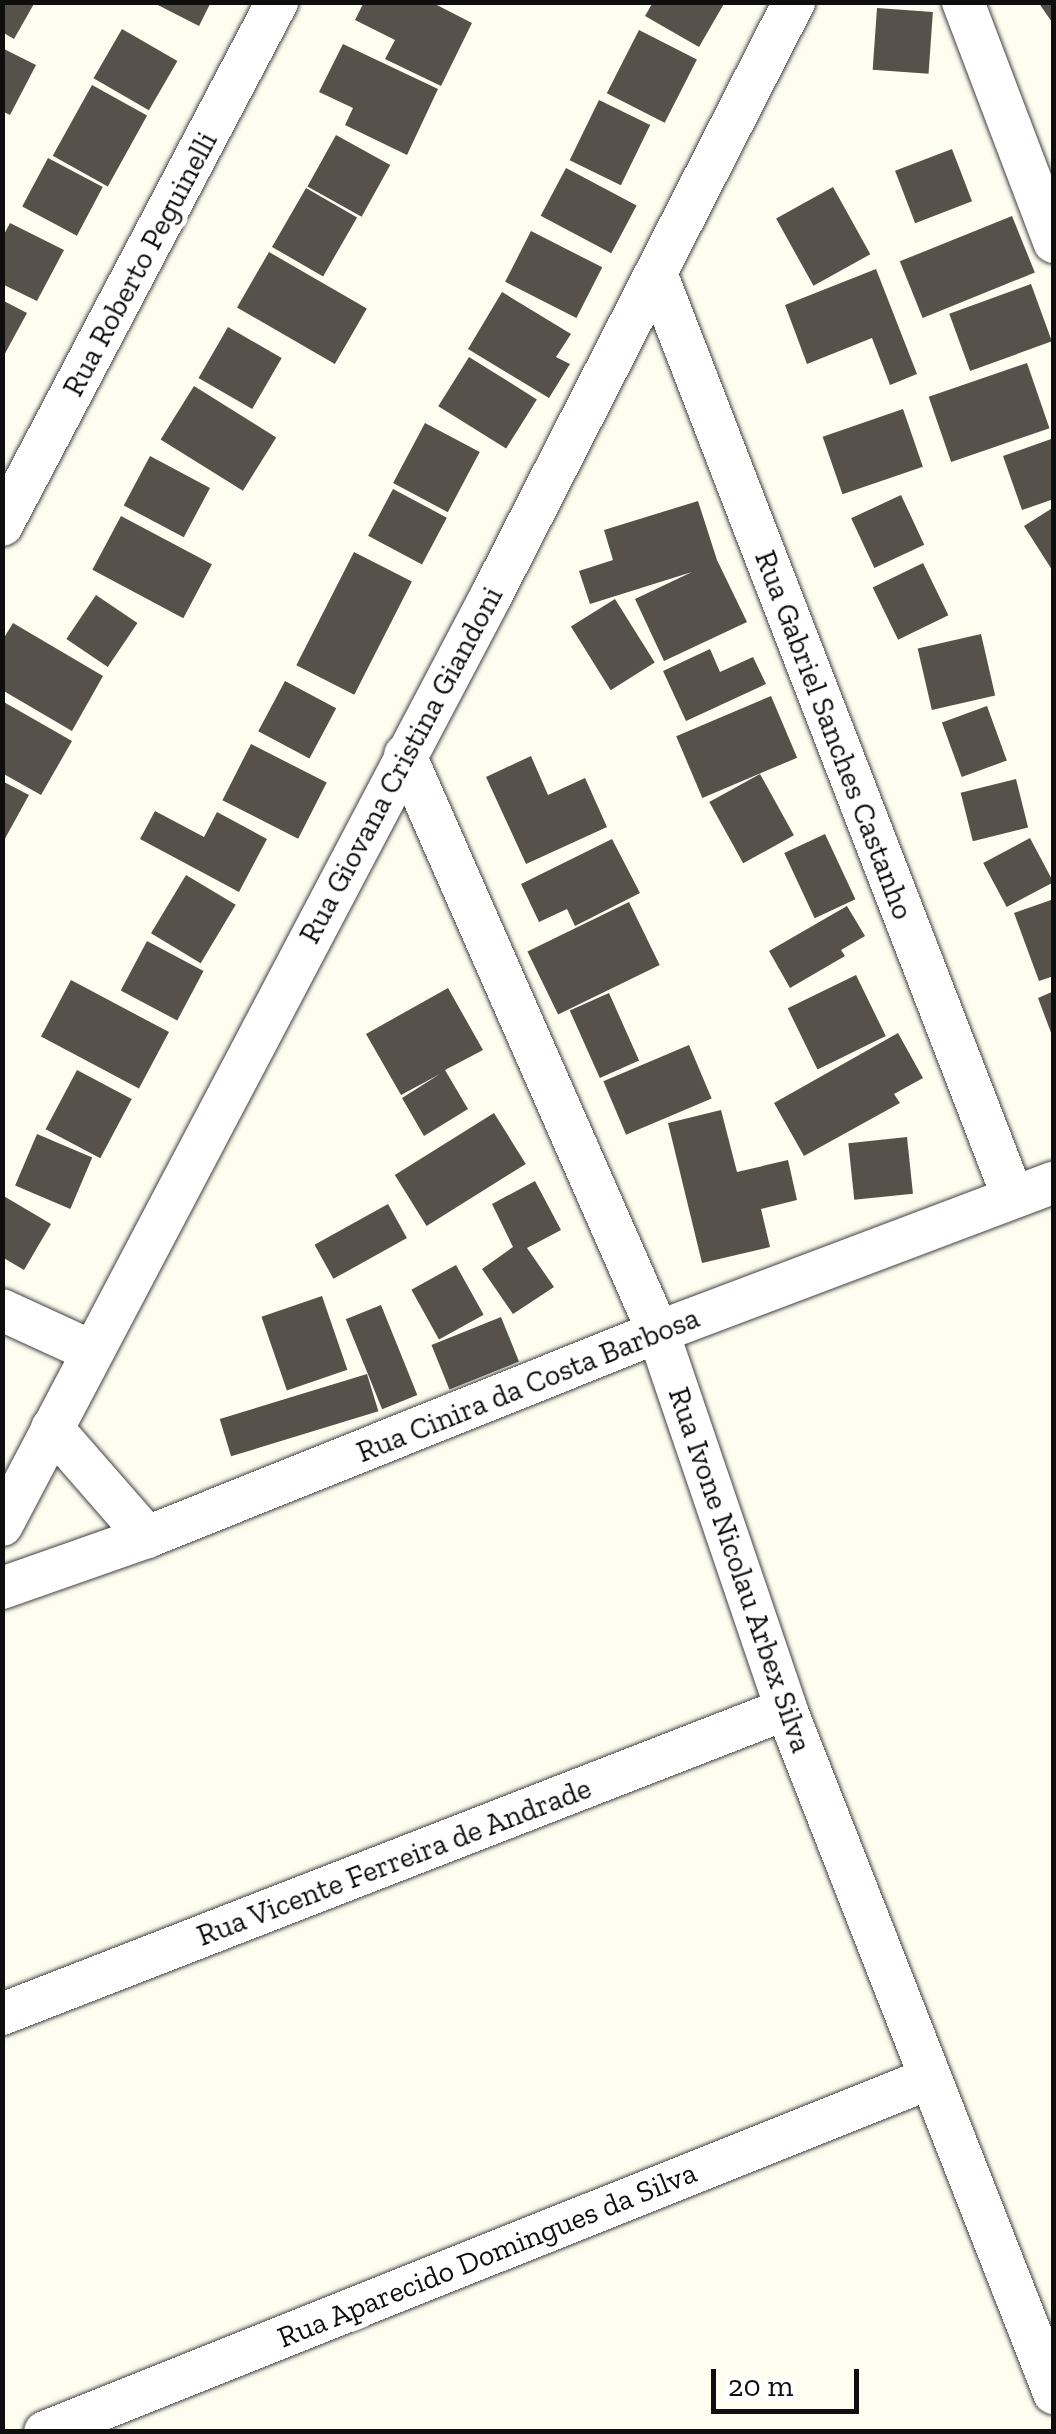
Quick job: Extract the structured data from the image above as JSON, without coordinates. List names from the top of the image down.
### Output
{
  "streets": {
    "street": [
      "Rua Roberto Peguinelli",
      "Rua Gabriel Sanches Castanho",
      "Rua Giovana Cristina Giandoni",
      "Rua Cinira da Costa Barbosa",
      "Rua Ivone Nicolau Arbex Silva",
      "Rua Vicente Ferreira de Andrade",
      "Rua Aparecido Domingues da Silva"
    ]
  },
  "crossings": [
    ["Rua Gabriel Sanches Castanho", "Rua Giovana Cristina Giandoni"],
    ["Rua Gabriel Sanches Castanho", "Rua Cinira da Costa Barbosa"],
    ["Rua Giovana Cristina Giandoni", "Rua Ivone Nicolau Arbex Silva"],
    ["Rua Cinira da Costa Barbosa", "Rua Ivone Nicolau Arbex Silva"],
    ["Rua Ivone Nicolau Arbex Silva", "Rua Vicente Ferreira de Andrade"],
    ["Rua Ivone Nicolau Arbex Silva", "Rua Aparecido Domingues da Silva"]
  ],
  "scale_bar": "20 m"
}
